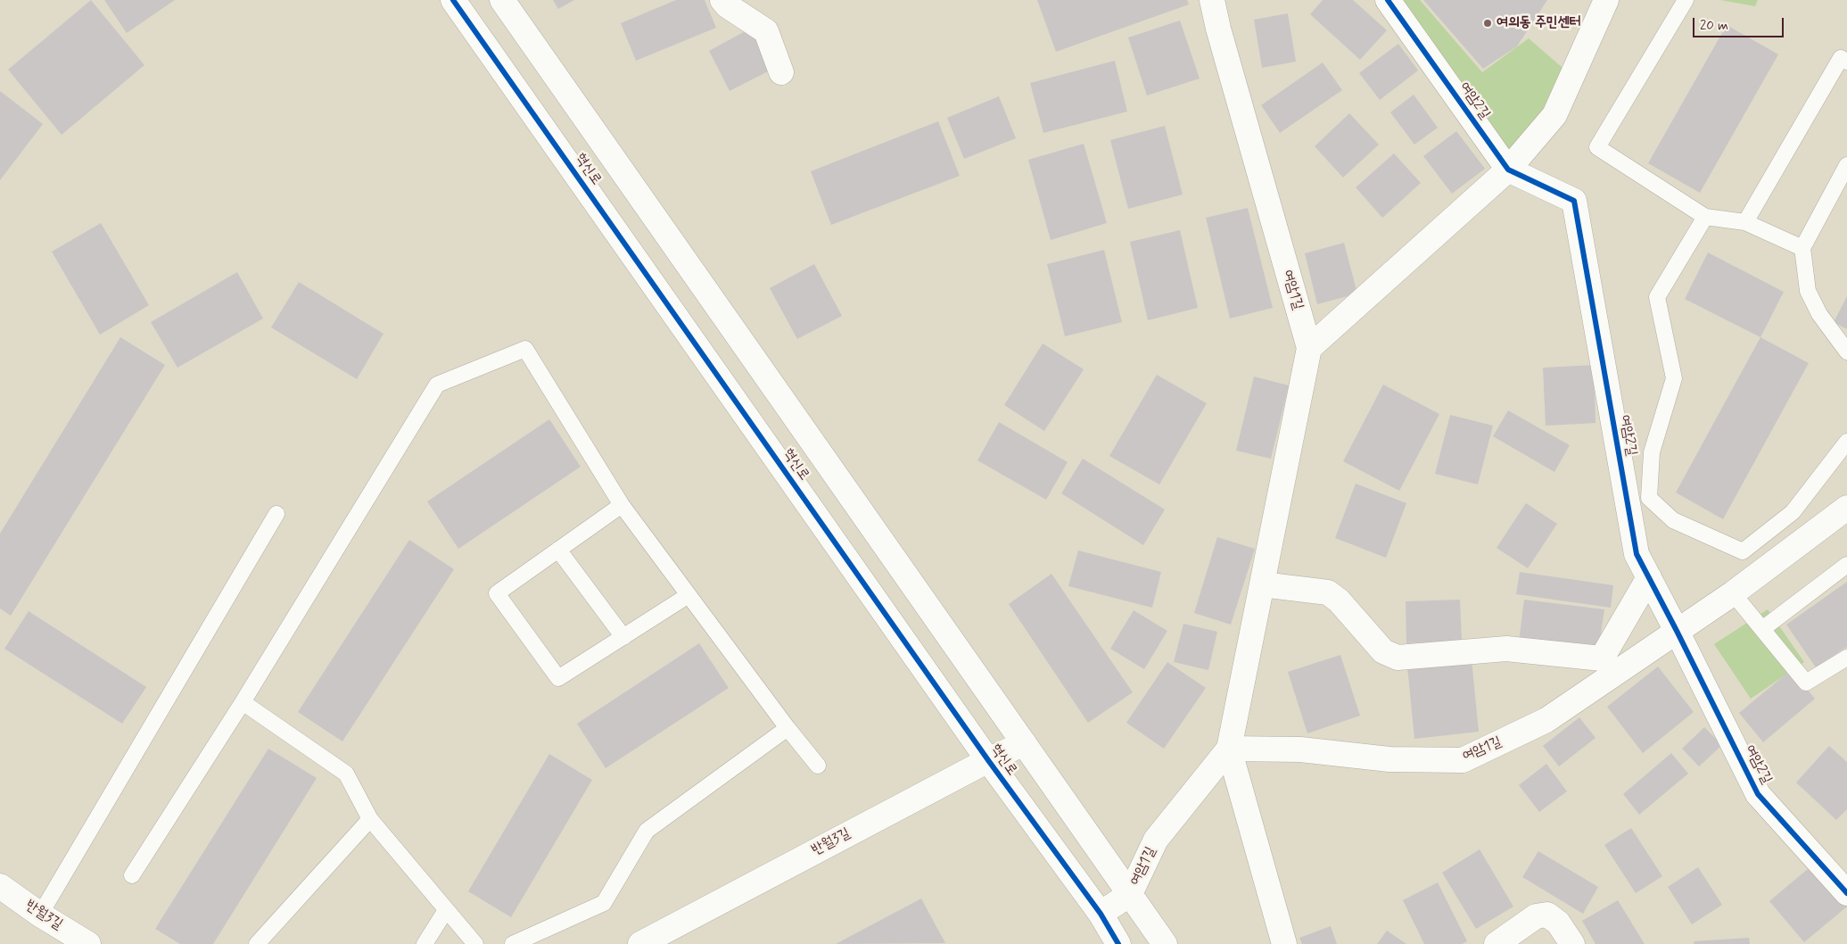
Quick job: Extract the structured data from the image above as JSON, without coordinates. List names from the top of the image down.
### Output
{
  "streets": {
    "street": [
      "여암2길",
      "혁신로",
      "여암1길",
      "반월3길"
    ]
  },
  "crossings": [
    ["여암2길", "여암1길"],
    ["혁신로", "여암1길"],
    ["혁신로", "반월3길"]
  ],
  "places": ["여의동 주민센터"],
  "scale_bar": "20 m"
}
